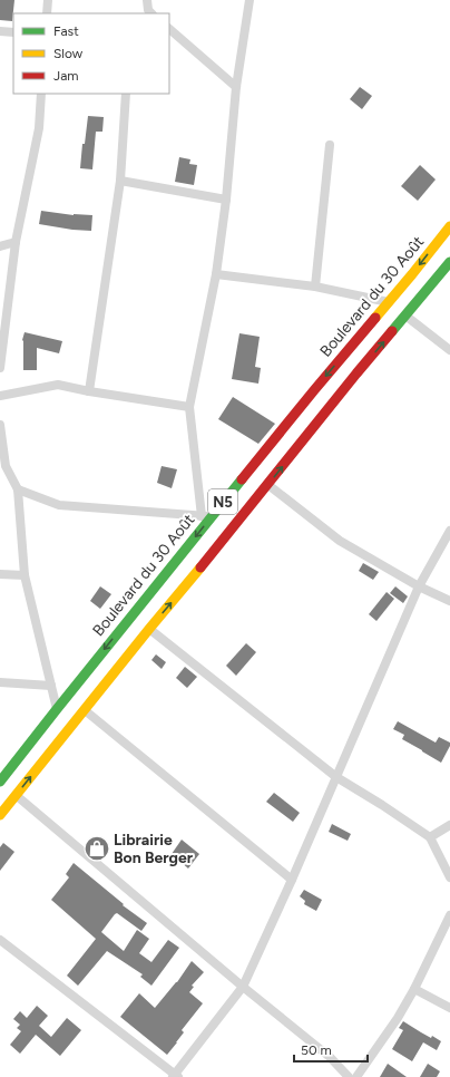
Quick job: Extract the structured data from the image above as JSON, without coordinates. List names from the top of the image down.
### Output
{
  "streets": {
    "highway": ["Boulevard du 30 Août", "N5"]
  },
  "places": {
    "shop": ["Librairie Bon Berger"]
  },
  "legend": ["Fast", "Slow", "Jam"],
  "scale_bar": "50 m"
}
